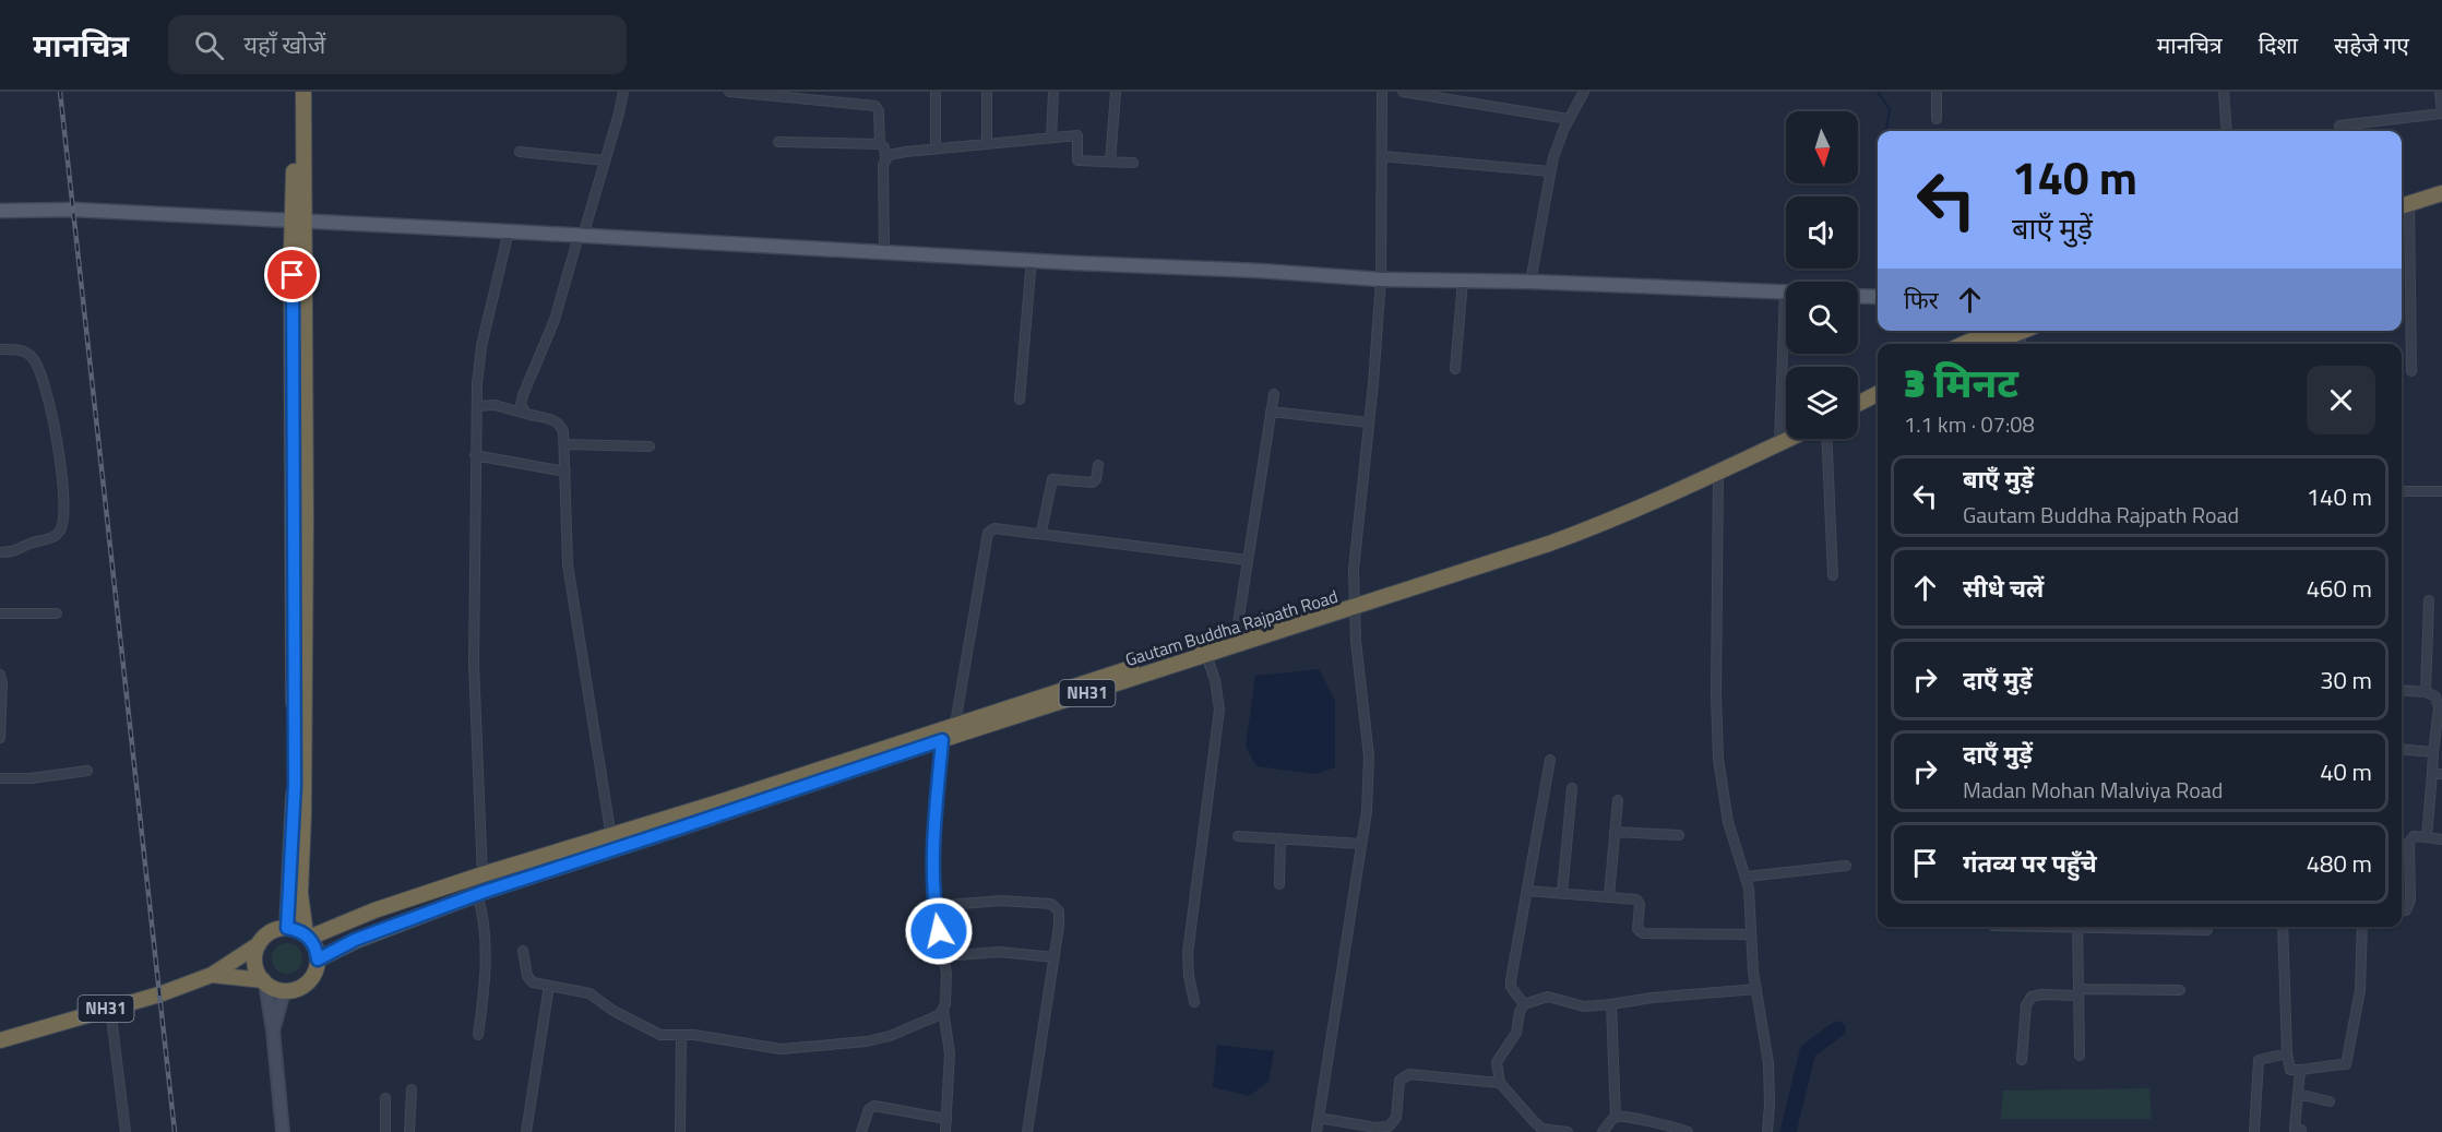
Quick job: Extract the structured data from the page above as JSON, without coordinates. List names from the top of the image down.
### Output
{
  "streets": {
    "highway": ["Gautam Buddha Rajpath Road", "NH31"]
  },
  "crossings": [
    ["Gautam Buddha Rajpath Road", "NH31"]
  ],
  "north": "bottom",
  "page": {
    "header": "मानचित्र",
    "search": "यहाँ खोजें",
    "nav": ["मानचित्र", "दिशा", "सहेजे गए"],
    "turn": ["140 m", "बाएँ मुड़ें"],
    "then": "फिर",
    "heading": ["3 मिनट", "1.1 km · 07:08"],
    "list": [
      {
        "name": "बाएँ मुड़ें",
        "note": "Gautam Buddha Rajpath Road",
        "value": "140 m"
      },
      {
        "name": "सीधे चलें",
        "value": "460 m"
      },
      {
        "name": "दाएँ मुड़ें",
        "value": "30 m"
      },
      {
        "name": "दाएँ मुड़ें",
        "note": "Madan Mohan Malviya Road",
        "value": "40 m"
      },
      {
        "name": "गंतव्य पर पहुँचे",
        "value": "480 m"
      }
    ]
  }
}
